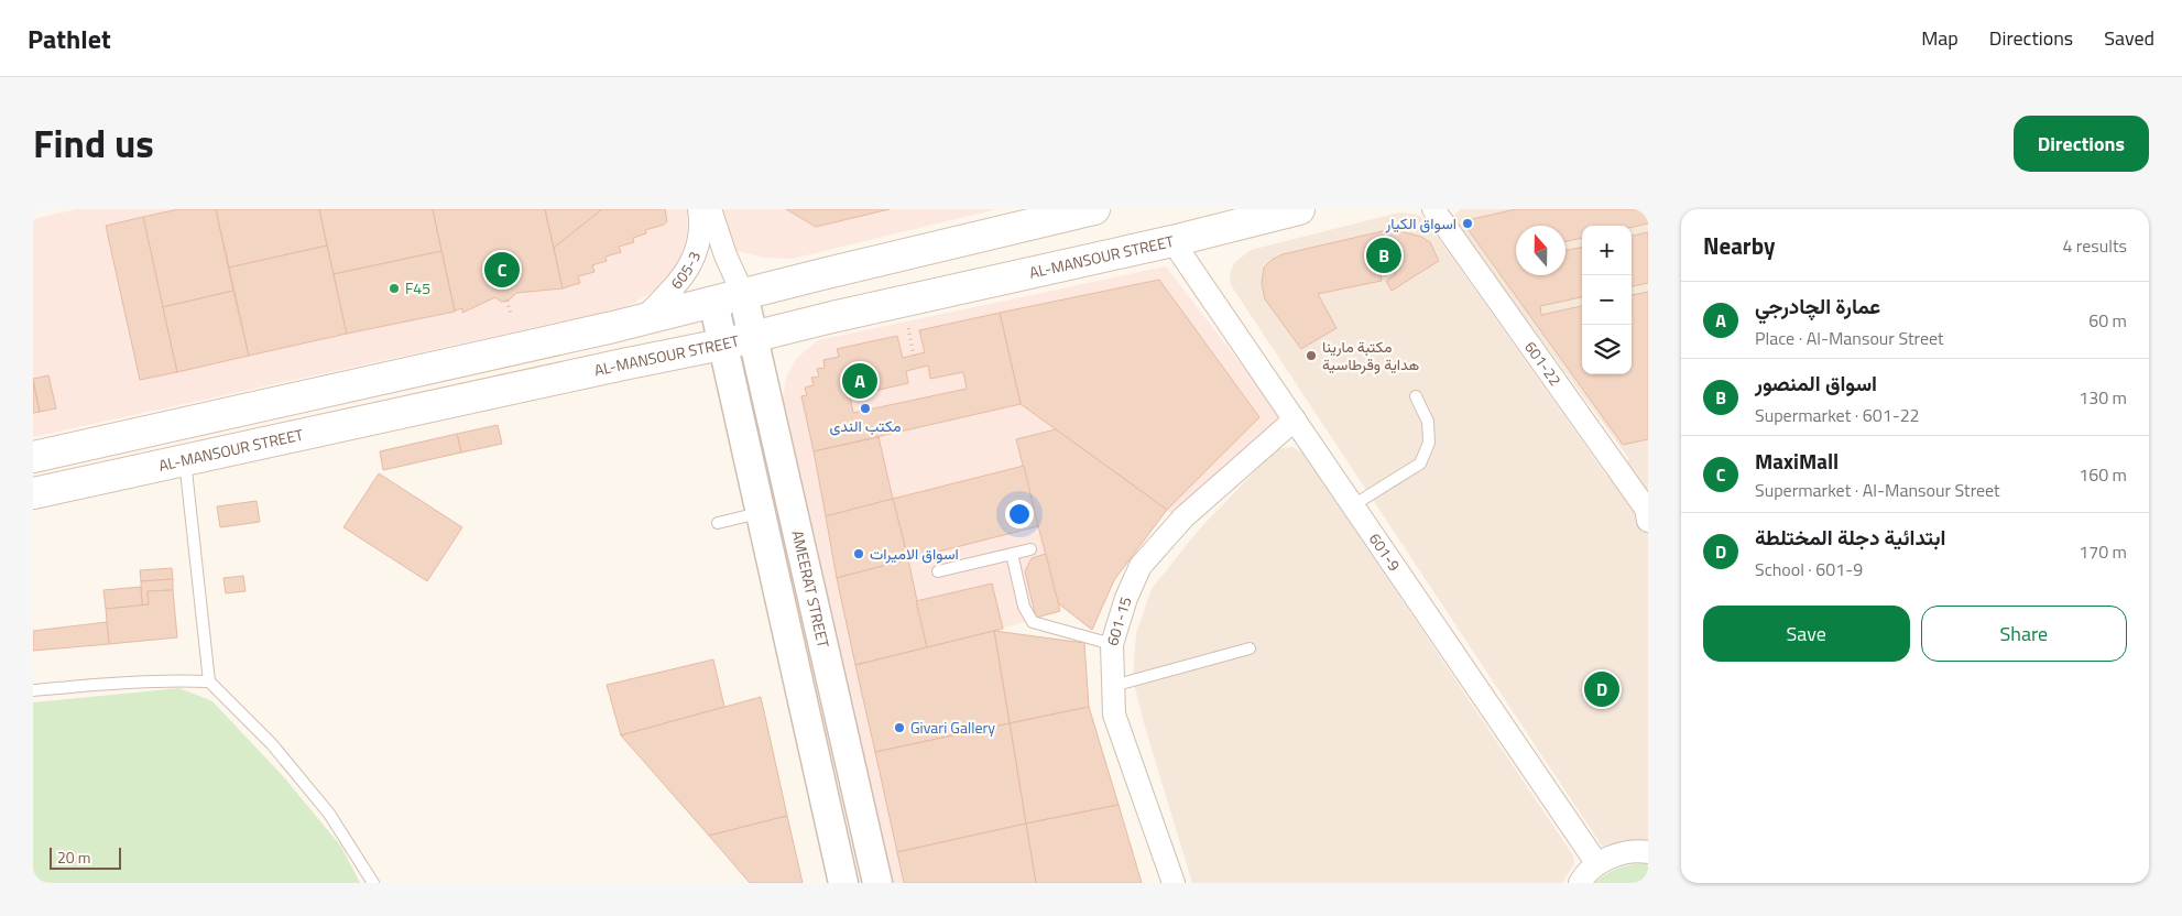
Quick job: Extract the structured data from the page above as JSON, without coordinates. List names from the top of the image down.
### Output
{
  "streets": {
    "main road": ["AL-MANSOUR STREET"],
    "street": [
      "605-3",
      "601-22",
      "601-9",
      "AMEERAT STREET",
      "601-15"
    ]
  },
  "crossings": [
    ["AL-MANSOUR STREET", "601-9"],
    ["AL-MANSOUR STREET", "AMEERAT STREET"],
    ["605-3", "AMEERAT STREET"],
    ["601-9", "601-15"]
  ],
  "places": [
    "اسواق الكيار",
    "F45",
    "مكتبة مارينا هداية وقرطاسية",
    "مكتب الندى",
    "اسواق الاميرات",
    "Givari Gallery"
  ],
  "scale_bar": "20 m",
  "north": "top",
  "page": {
    "header": "Pathlet",
    "nav": ["Map", "Directions", "Saved"],
    "title": "Find us",
    "buttons": [
      "Directions",
      ["Save", "Share"]
    ],
    "heading": ["Nearby", "4 results"],
    "map_buttons": ["+", "−"],
    "pins": [
      "B",
      "C",
      "A",
      "D"
    ],
    "list": [
      {
        "mark": "A",
        "name": "عمارة الچادرجي",
        "note": "Place · Al-Mansour Street",
        "value": "60 m"
      },
      {
        "mark": "B",
        "name": "اسواق المنصور",
        "note": "Supermarket · 601-22",
        "value": "130 m"
      },
      {
        "mark": "C",
        "name": "MaxiMall",
        "note": "Supermarket · Al-Mansour Street",
        "value": "160 m"
      },
      {
        "mark": "D",
        "name": "ابتدائية دجلة المختلطة",
        "note": "School · 601-9",
        "value": "170 m"
      }
    ],
    "scale": "20 m"
  }
}
